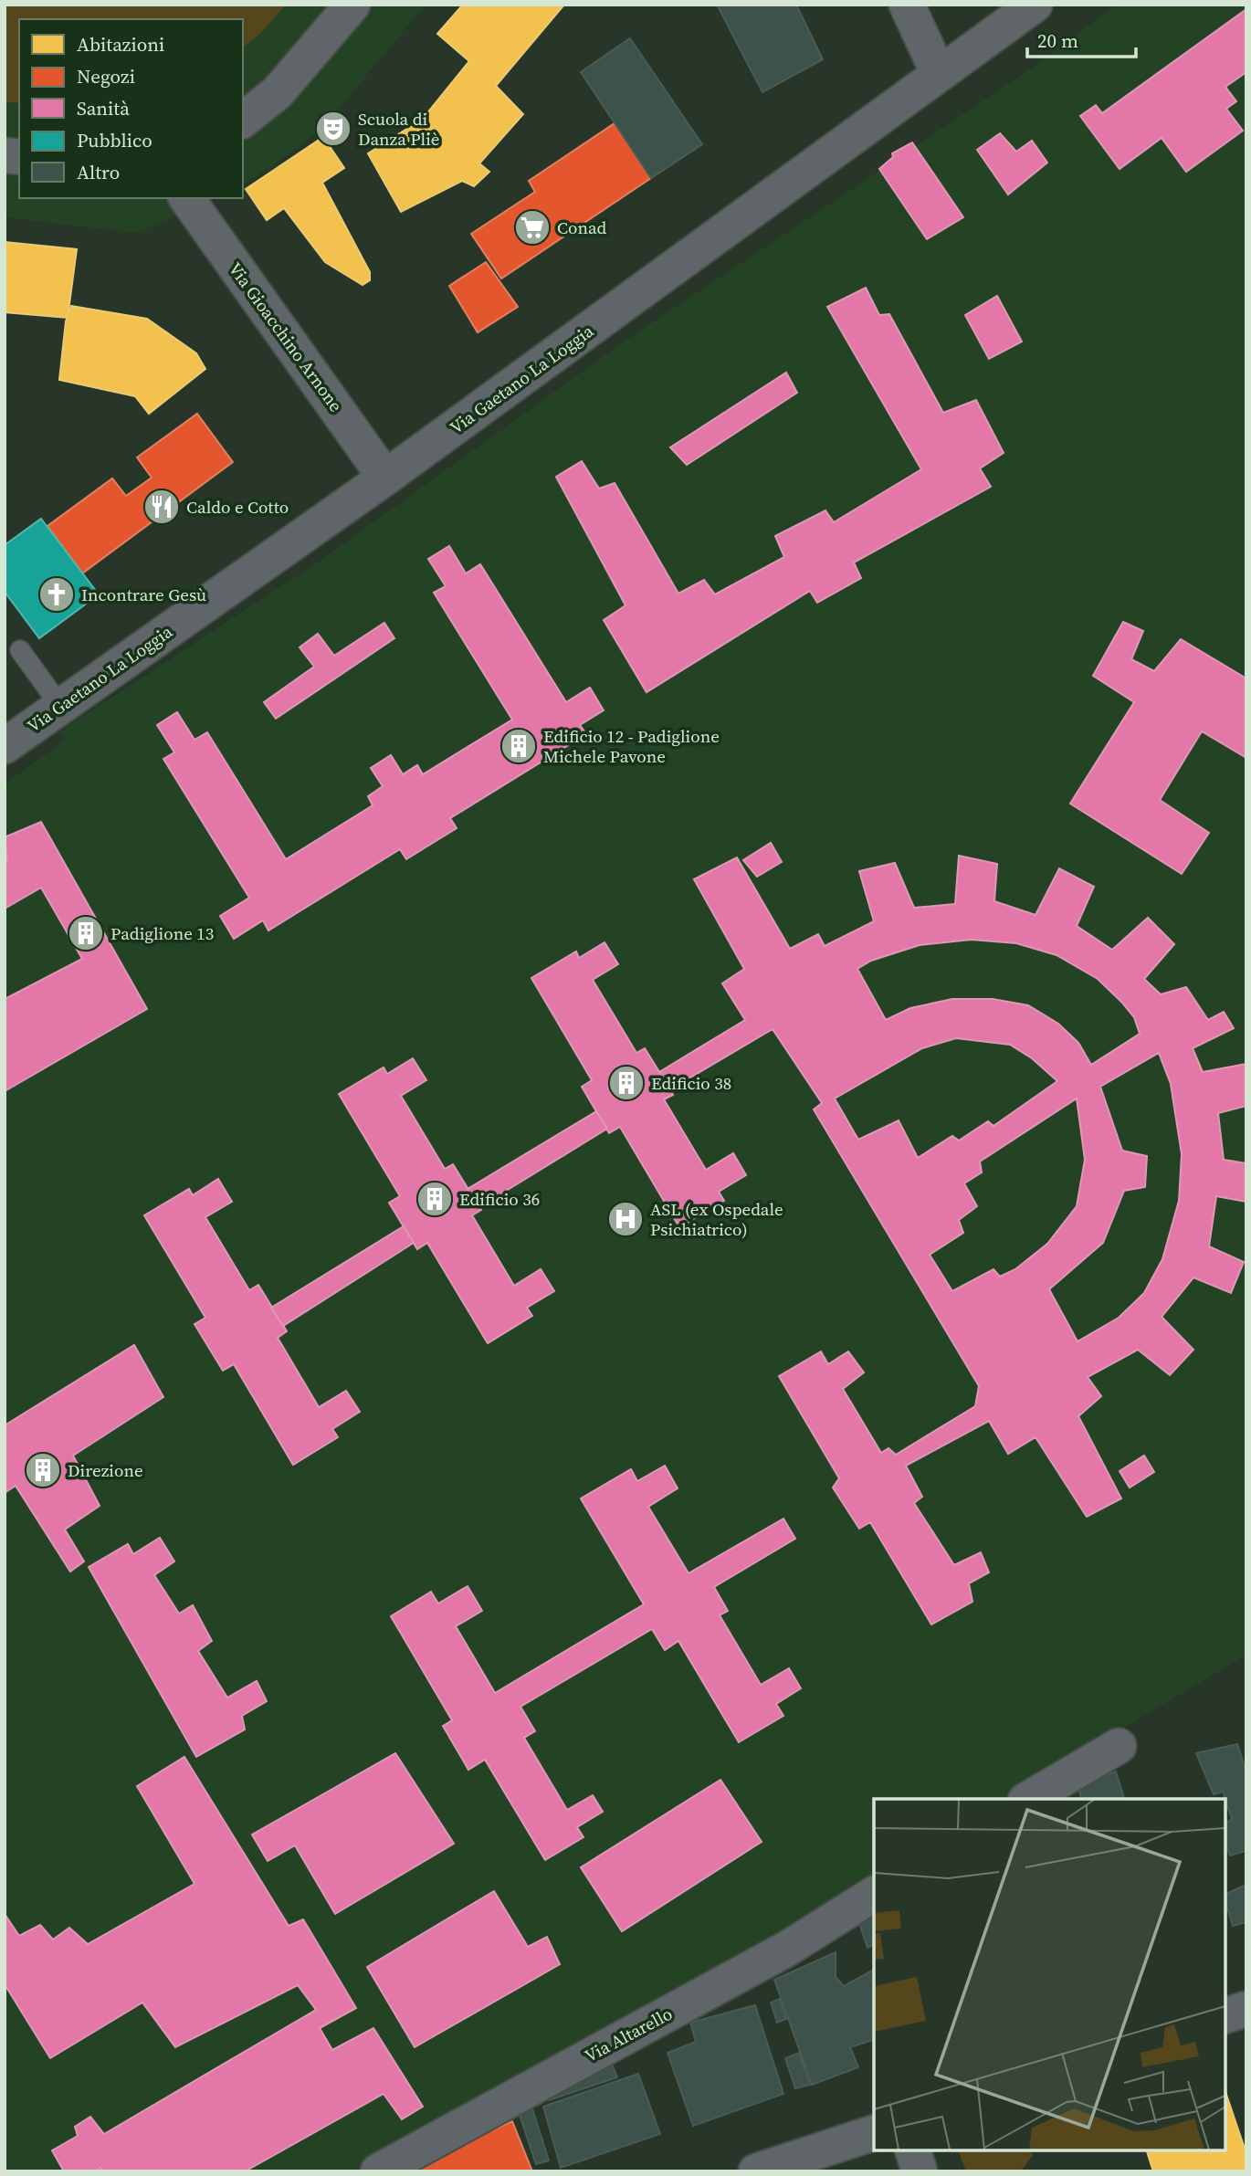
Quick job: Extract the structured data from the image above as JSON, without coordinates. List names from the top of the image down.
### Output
{
  "streets": {
    "street": ["Via Gioacchino Arnone", "Via Gaetano La Loggia", "Via Altarello"]
  },
  "crossings": [
    ["Via Gioacchino Arnone", "Via Gaetano La Loggia"]
  ],
  "places": {
    "theatre": ["Scuola di Danza Pliè"],
    "supermarket": ["Conad"],
    "restaurant": ["Caldo e Cotto"],
    "church": ["Incontrare Gesù"],
    "building": [
      "Edificio 12 - Padiglione Michele Pavone",
      "Padiglione 13",
      "Edificio 38",
      "Edificio 36",
      "Direzione"
    ],
    "hospital": ["ASL (ex Ospedale Psichiatrico)"]
  },
  "legend": [
    "Abitazioni",
    "Negozi",
    "Sanità",
    "Pubblico",
    "Altro"
  ],
  "scale_bar": "20 m"
}
